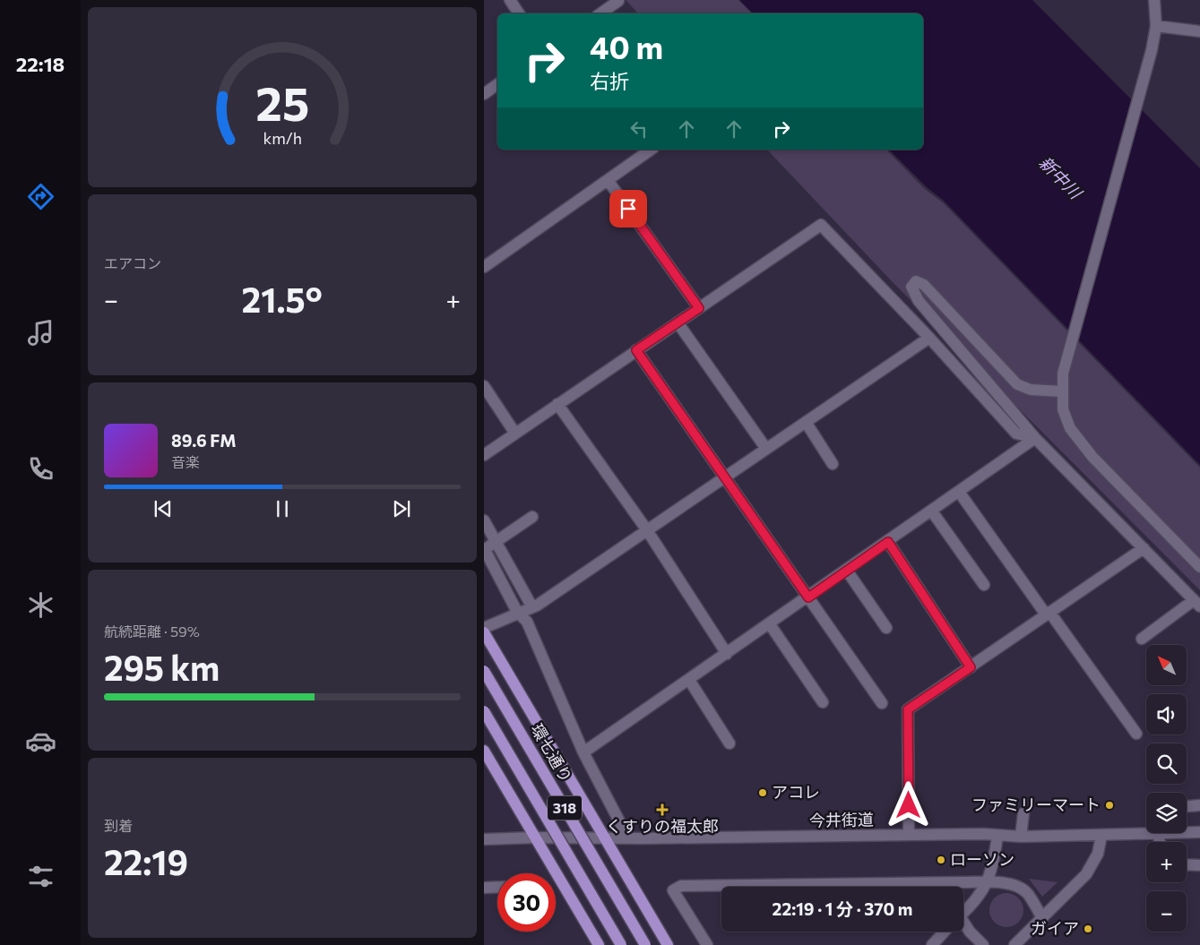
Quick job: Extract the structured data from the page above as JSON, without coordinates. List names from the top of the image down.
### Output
{
  "streets": {
    "main road": ["環七通り", "318"],
    "street": ["今井街道"]
  },
  "water": ["新中川"],
  "places": {
    "other": [
      "アコレ",
      "ファミリーマート",
      "ローソン",
      "ガイア"
    ],
    "health": ["くすりの福太郎"]
  },
  "north": "top left",
  "page": {
    "tabs": "22:18",
    "turn": ["40 m", "右折"],
    "tile": [
      "エアコン",
      ["航続距離 · 59%", "295 km"],
      ["到着", "22:19"]
    ],
    "heat": ["−", "21.5°", "+"],
    "song": ["89.6 FM", "音楽"],
    "map_buttons": ["+", "−"],
    "limit": "30",
    "trip": "22:19 · 1 分 · 370 m",
    "gauge": ["25", "km/h"]
  }
}
